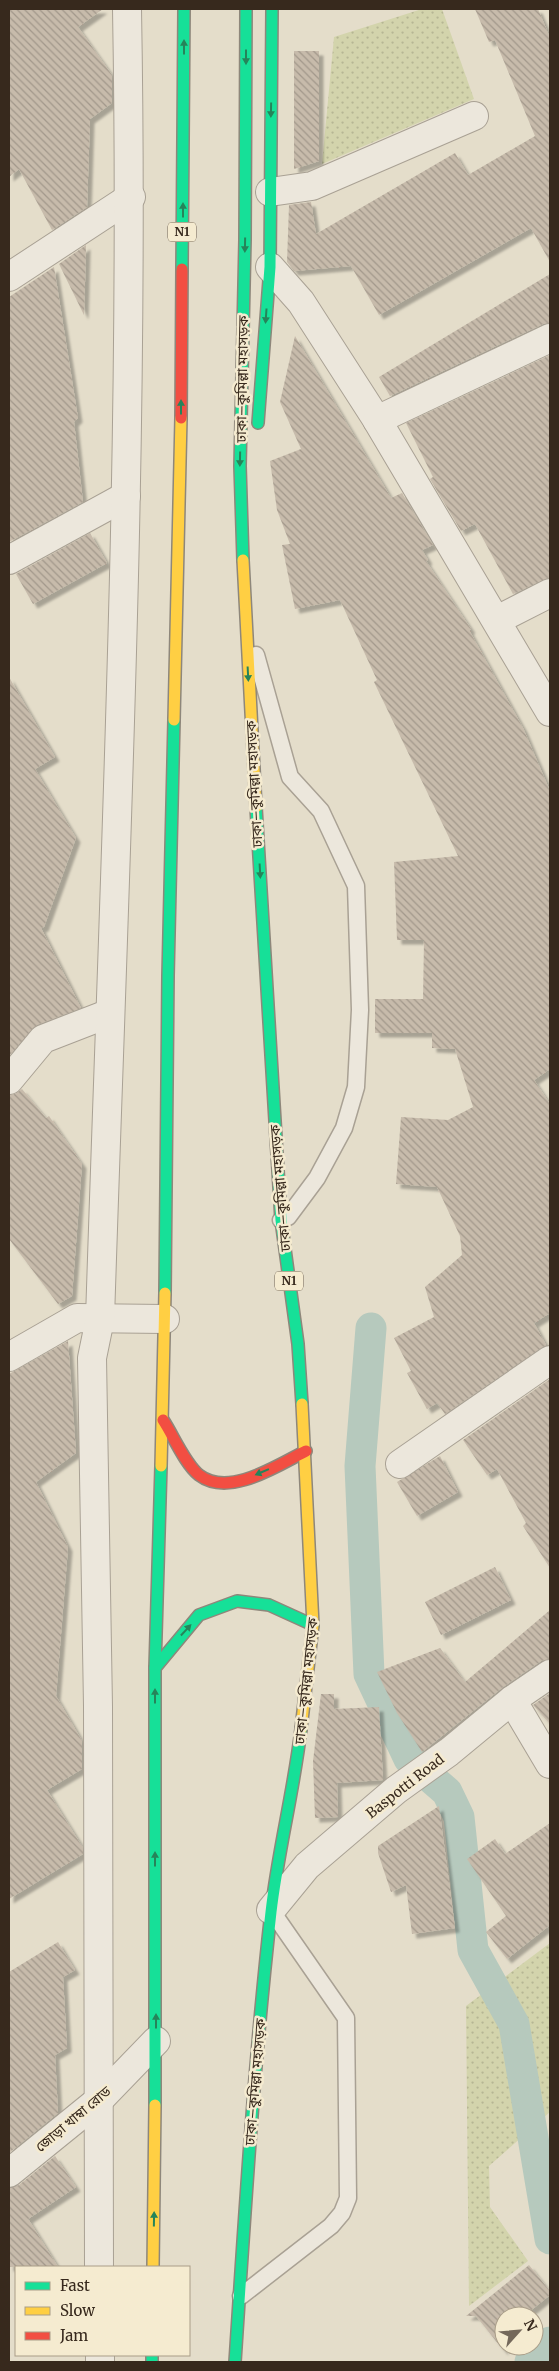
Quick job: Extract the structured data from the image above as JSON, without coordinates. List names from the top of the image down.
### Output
{
  "streets": {
    "highway": ["N1", "ঢাকা–কুমিল্লা মহাসড়ক"],
    "street": ["Baspotti Road", "জোড়া খাম্বা রোড"]
  },
  "crossings": [
    ["N1", "জোড়া খাম্বা রোড"],
    ["ঢাকা–কুমিল্লা মহাসড়ক", "Baspotti Road"]
  ],
  "legend": ["Fast", "Slow", "Jam"],
  "north": "top right"
}
